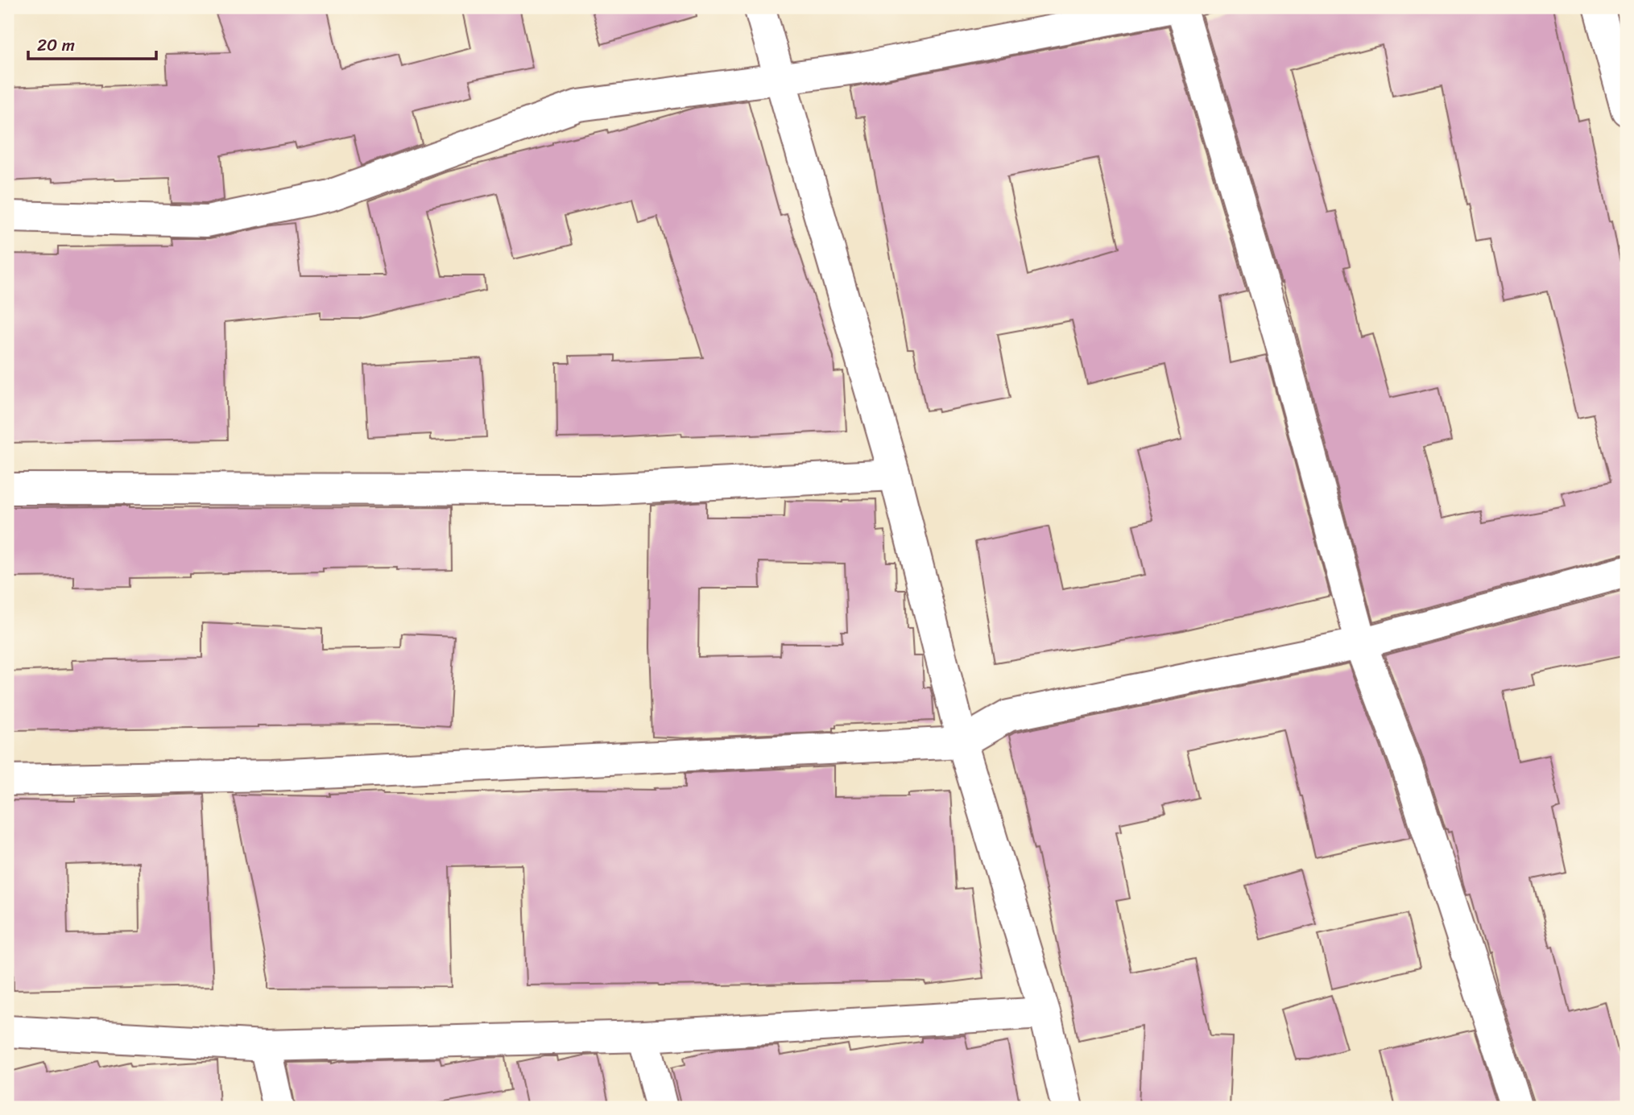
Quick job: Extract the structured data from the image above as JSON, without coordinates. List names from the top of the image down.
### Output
{
  "scale_bar": "20 m"
}
